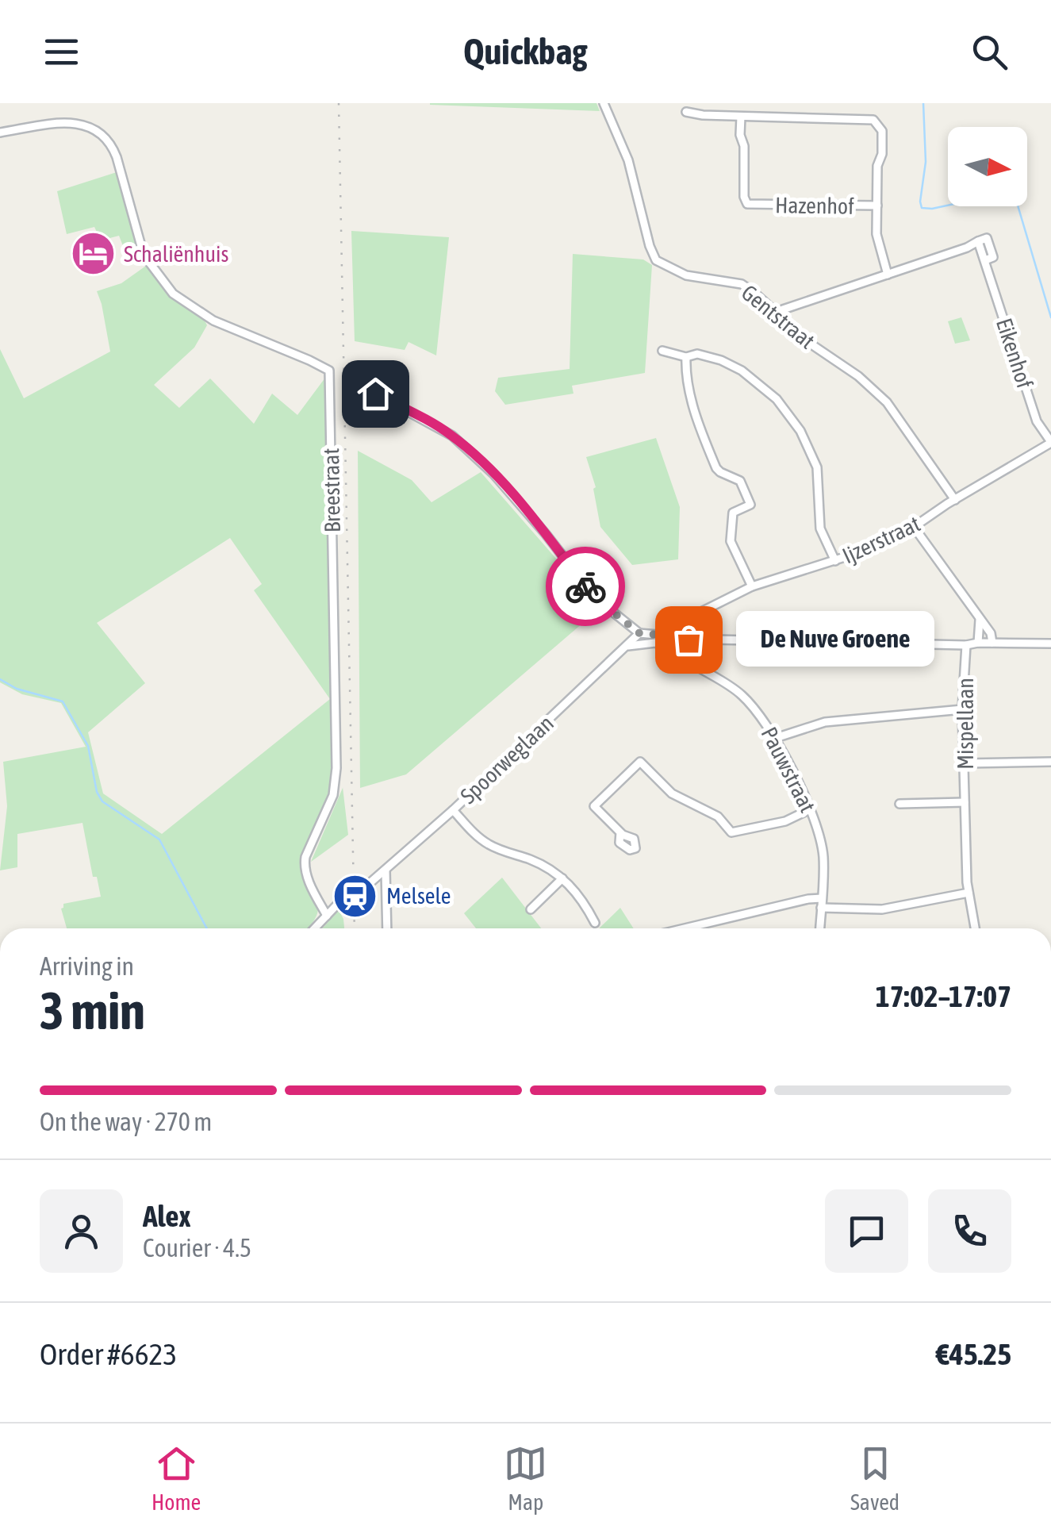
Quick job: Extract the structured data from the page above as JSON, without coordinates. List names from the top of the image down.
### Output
{
  "streets": {
    "street": [
      "Hazenhof",
      "Gentstraat",
      "Eikenhof",
      "Breestraat",
      "Ijzerstraat",
      "Mispellaan",
      "Spoorweglaan",
      "Pauwstraat"
    ]
  },
  "crossings": [
    ["Hazenhof", "Eikenhof"],
    ["Gentstraat", "Eikenhof"],
    ["Gentstraat", "Ijzerstraat"],
    ["Eikenhof", "Ijzerstraat"],
    ["Breestraat", "Spoorweglaan"],
    ["Ijzerstraat", "Pauwstraat"]
  ],
  "places": {
    "hotel": ["Schaliënhuis"],
    "other": ["De Nuve Groene"],
    "station": ["Melsele"]
  },
  "north": "right",
  "page": {
    "header": "Quickbag",
    "bubble": "De Nuve Groene",
    "heading": ["3 min", "Arriving in", "17:02–17:07"],
    "panel": [
      "Alex",
      "Courier · 4.5",
      "Order #6623",
      "€45.25"
    ],
    "bar": "On the way · 270 m",
    "tabs": ["Home", "Map", "Saved"]
  }
}
